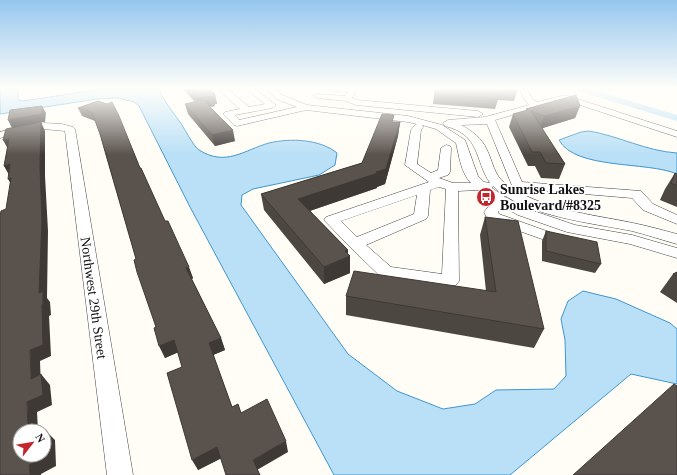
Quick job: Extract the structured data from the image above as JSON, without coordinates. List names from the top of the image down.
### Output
{
  "streets": {
    "street": ["Northwest 29th Street"]
  },
  "places": {
    "bus stop": ["Sunrise Lakes Boulevard/#8325"]
  },
  "north": "top right"
}
